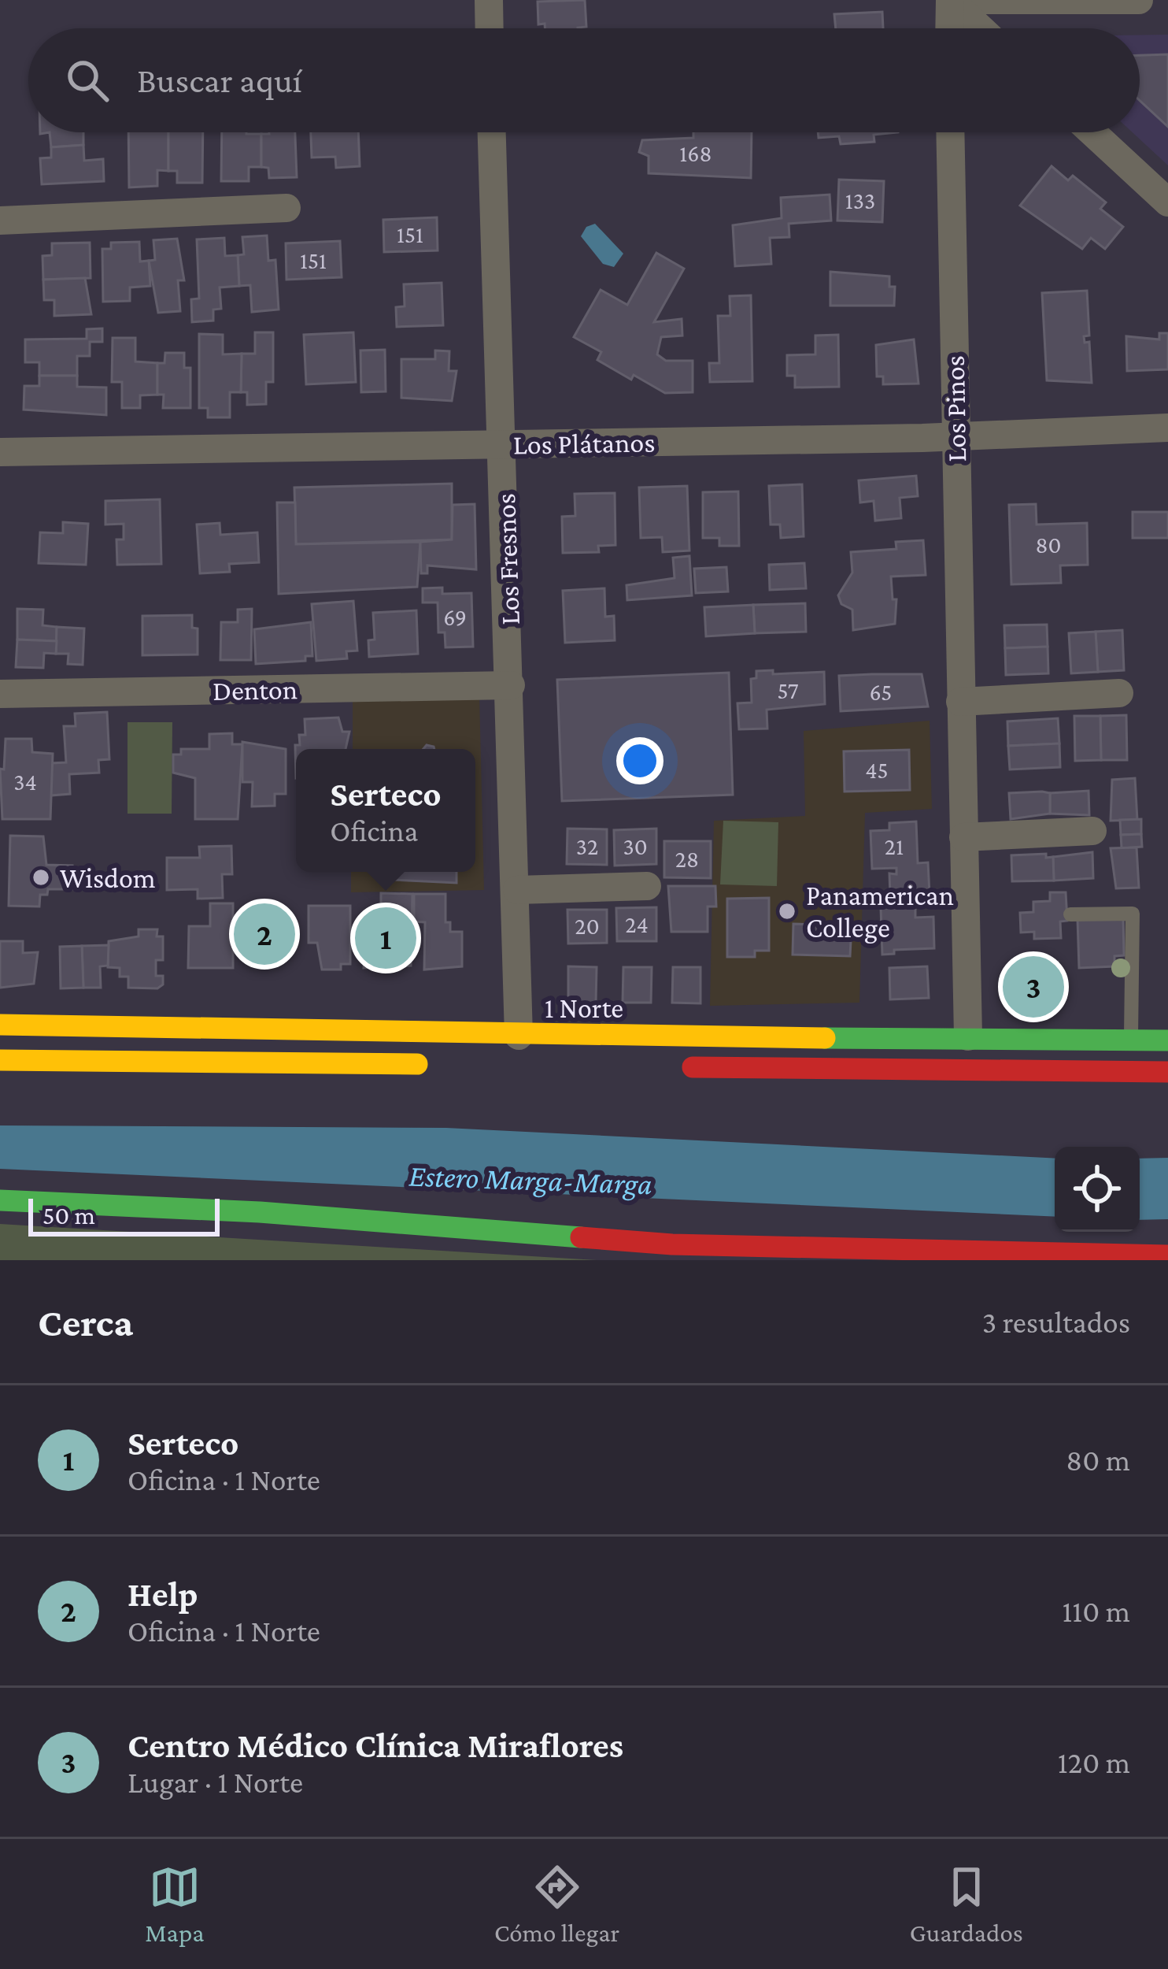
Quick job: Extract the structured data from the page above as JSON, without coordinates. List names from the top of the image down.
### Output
{
  "streets": {
    "main road": ["1 Norte"],
    "street": [
      "Los Pinos",
      "Los Plátanos",
      "Los Fresnos",
      "Denton"
    ]
  },
  "crossings": [
    ["Los Pinos", "Los Plátanos"],
    ["Los Pinos", "1 Norte"],
    ["Los Plátanos", "Los Fresnos"],
    ["Los Fresnos", "Denton"],
    ["Los Fresnos", "1 Norte"]
  ],
  "water": ["Estero Marga-Marga"],
  "places": ["Wisdom", "Panamerican College"],
  "house_numbers": [
    "168",
    "133",
    "151",
    "151",
    "80",
    "69",
    "57",
    "65",
    "45",
    "34",
    "32",
    "30",
    "21",
    "28",
    "24",
    "20"
  ],
  "scale_bar": "50 m",
  "page": {
    "search": "Buscar aquí",
    "popup": ["Serteco", "Oficina"],
    "pins": ["2", "1", "3"],
    "scale": "50 m",
    "heading": ["Cerca", "3 resultados"],
    "list": [
      {
        "mark": "1",
        "name": "Serteco",
        "note": "Oficina · 1 Norte",
        "value": "80 m"
      },
      {
        "mark": "2",
        "name": "Help",
        "note": "Oficina · 1 Norte",
        "value": "110 m"
      },
      {
        "mark": "3",
        "name": "Centro Médico Clínica Miraflores",
        "note": "Lugar · 1 Norte",
        "value": "120 m"
      }
    ],
    "nav": ["Mapa", "Cómo llegar", "Guardados"]
  }
}
